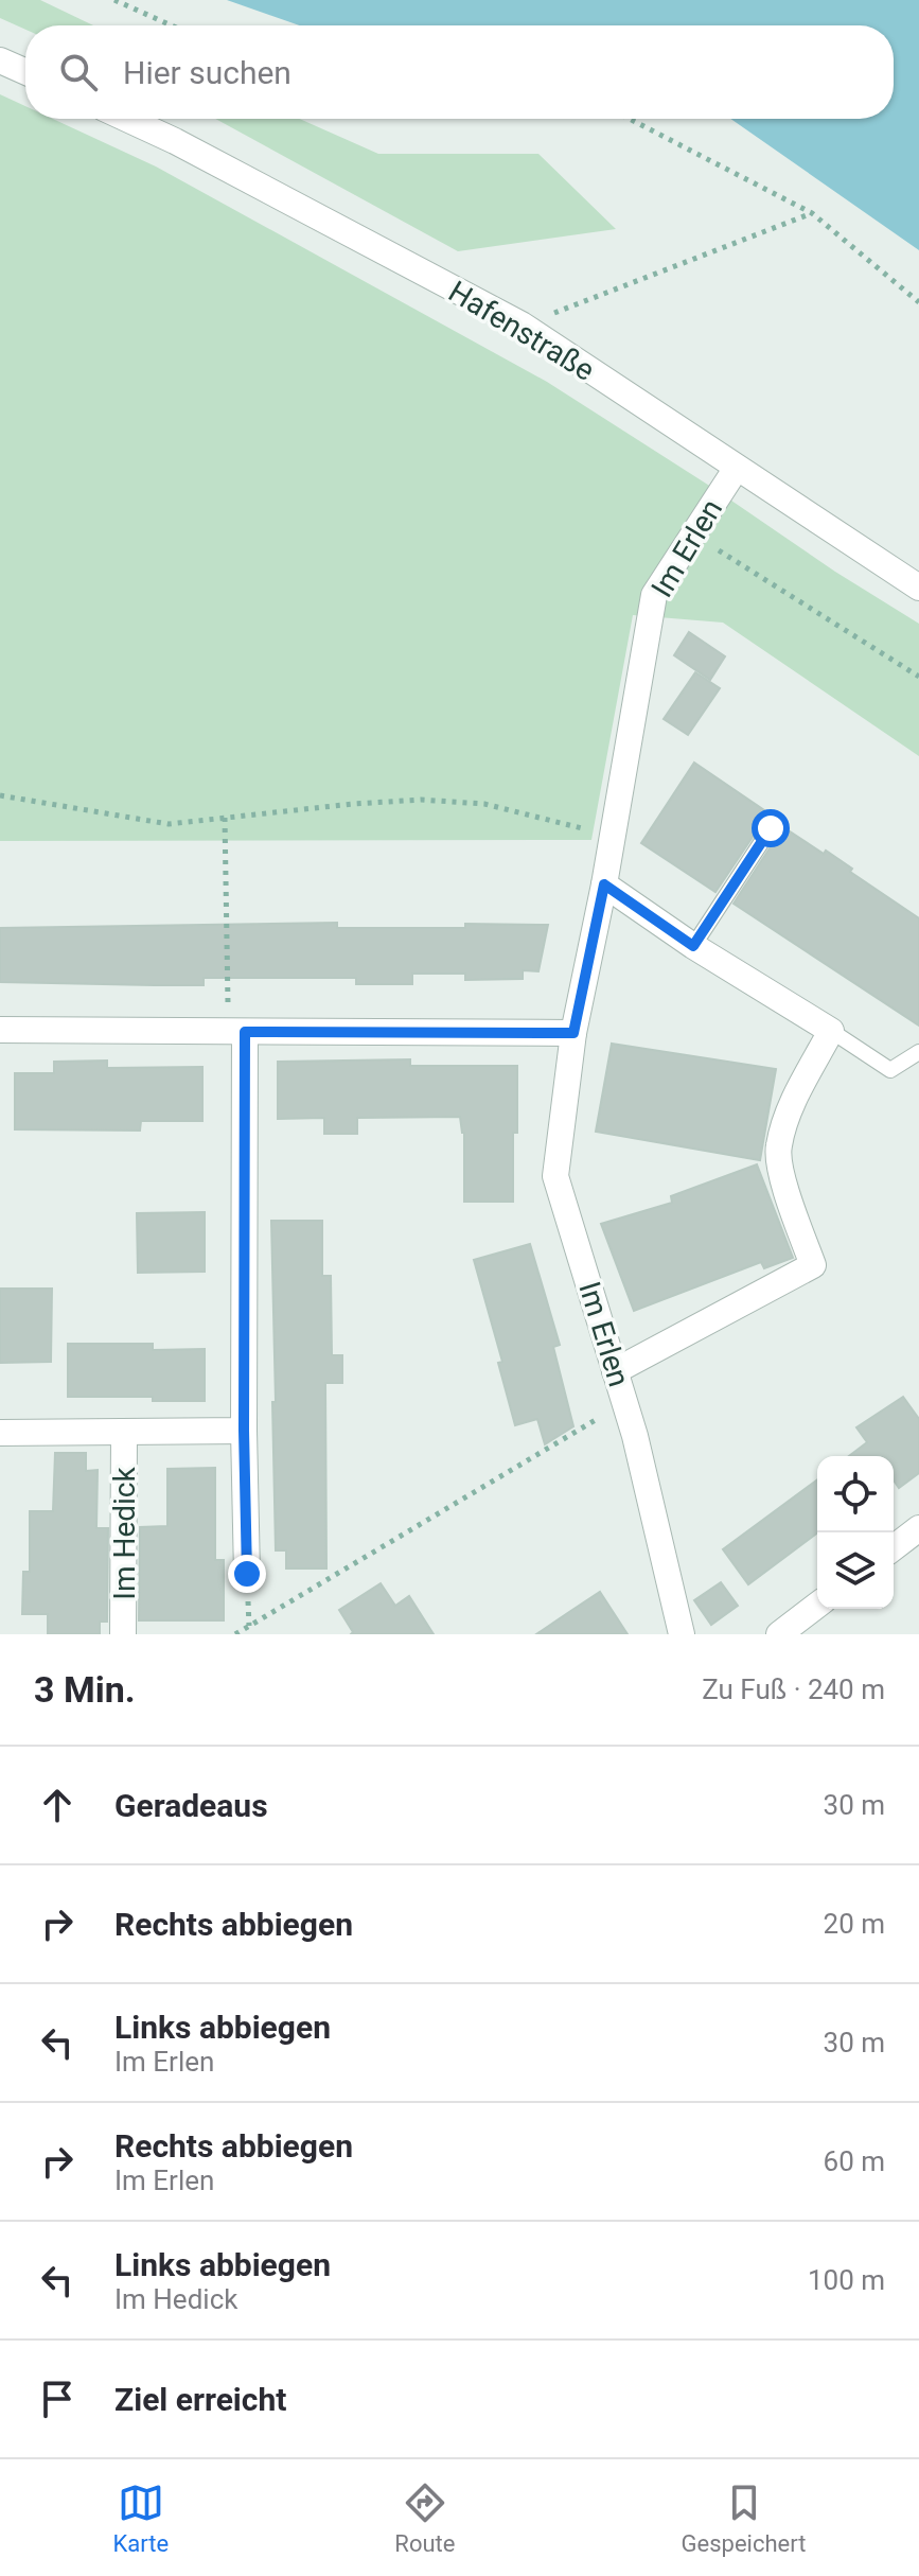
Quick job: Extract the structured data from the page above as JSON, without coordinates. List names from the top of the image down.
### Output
{
  "streets": {
    "street": ["Hafenstraße", "Im Erlen", "Im Hedick"]
  },
  "crossings": [
    ["Hafenstraße", "Im Erlen"]
  ],
  "page": {
    "search": "Hier suchen",
    "heading": ["3 Min.", "Zu Fuß · 240 m"],
    "list": [
      ["Geradeaus", "30 m"],
      ["Rechts abbiegen", "20 m"],
      ["Links abbiegen", "Im Erlen", "30 m"],
      ["Rechts abbiegen", "Im Erlen", "60 m"],
      ["Links abbiegen", "Im Hedick", "100 m"],
      "Ziel erreicht"
    ],
    "nav": ["Karte", "Route", "Gespeichert"]
  }
}
